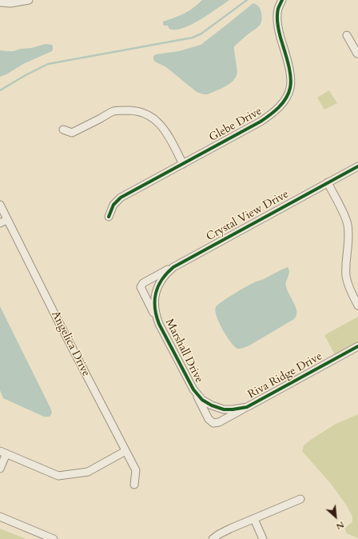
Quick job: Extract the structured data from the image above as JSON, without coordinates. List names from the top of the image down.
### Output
{
  "streets": {
    "street": [
      "Glebe Drive",
      "Crystal View Drive",
      "Angelica Drive",
      "Marshall Drive",
      "Riva Ridge Drive"
    ]
  },
  "crossings": [
    ["Crystal View Drive", "Marshall Drive"],
    ["Marshall Drive", "Riva Ridge Drive"]
  ],
  "north": "bottom right"
}
